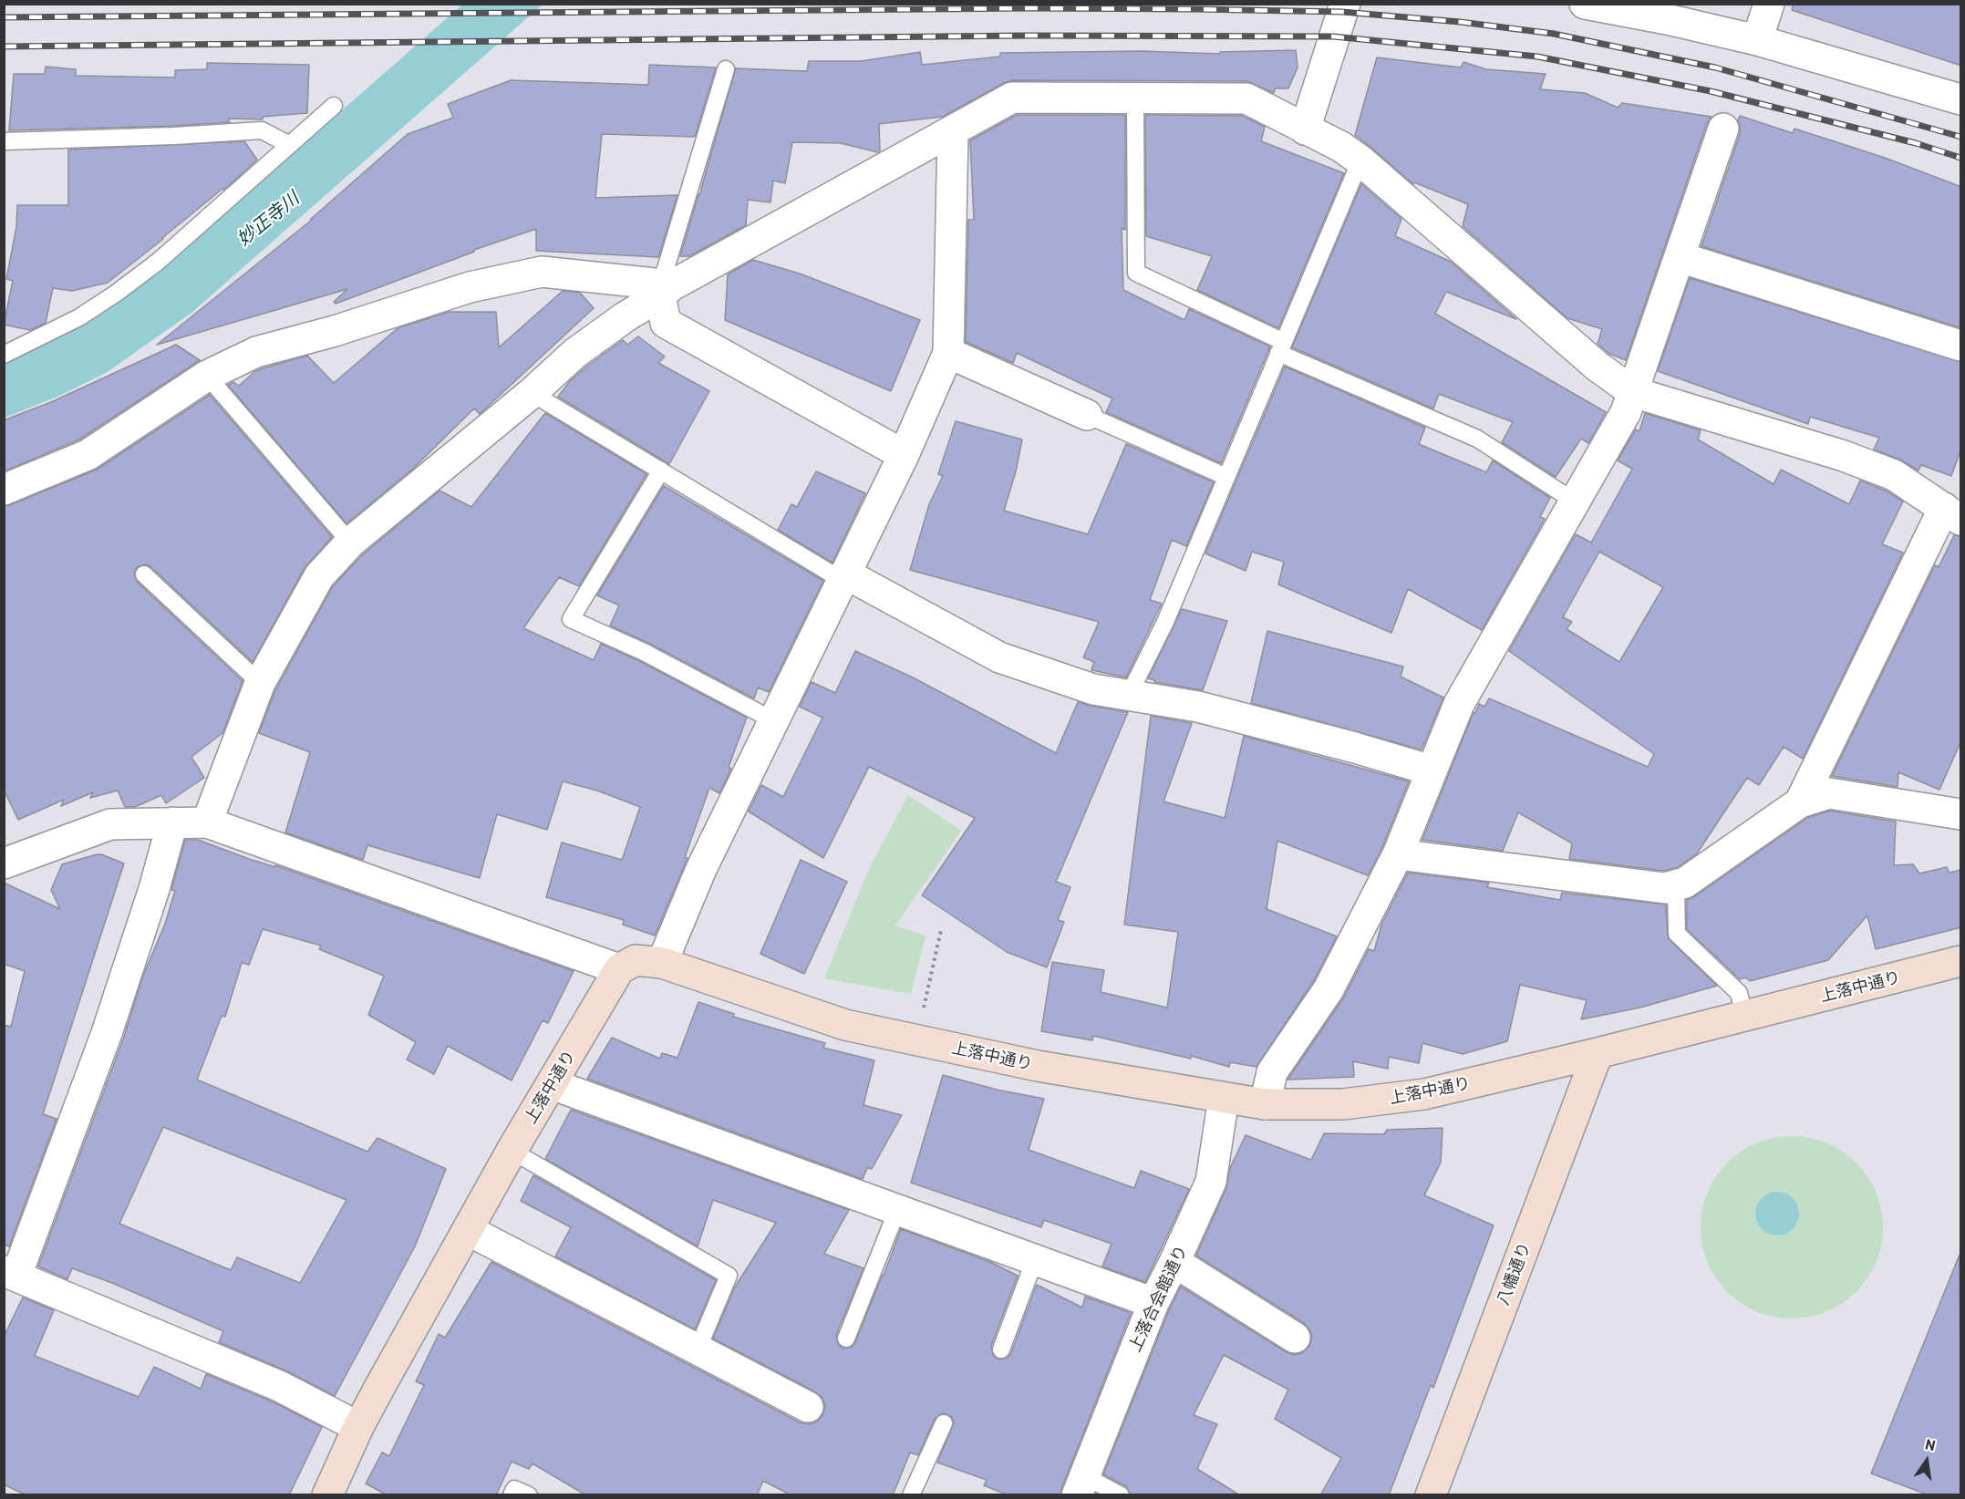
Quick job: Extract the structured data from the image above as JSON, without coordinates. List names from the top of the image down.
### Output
{
  "streets": {
    "street": ["上落中通り", "八幡通り", "上落合会館通り"]
  },
  "crossings": [
    ["上落中通り", "八幡通り"],
    ["上落中通り", "上落合会館通り"]
  ],
  "water": ["妙正寺川"],
  "north": "top"
}
